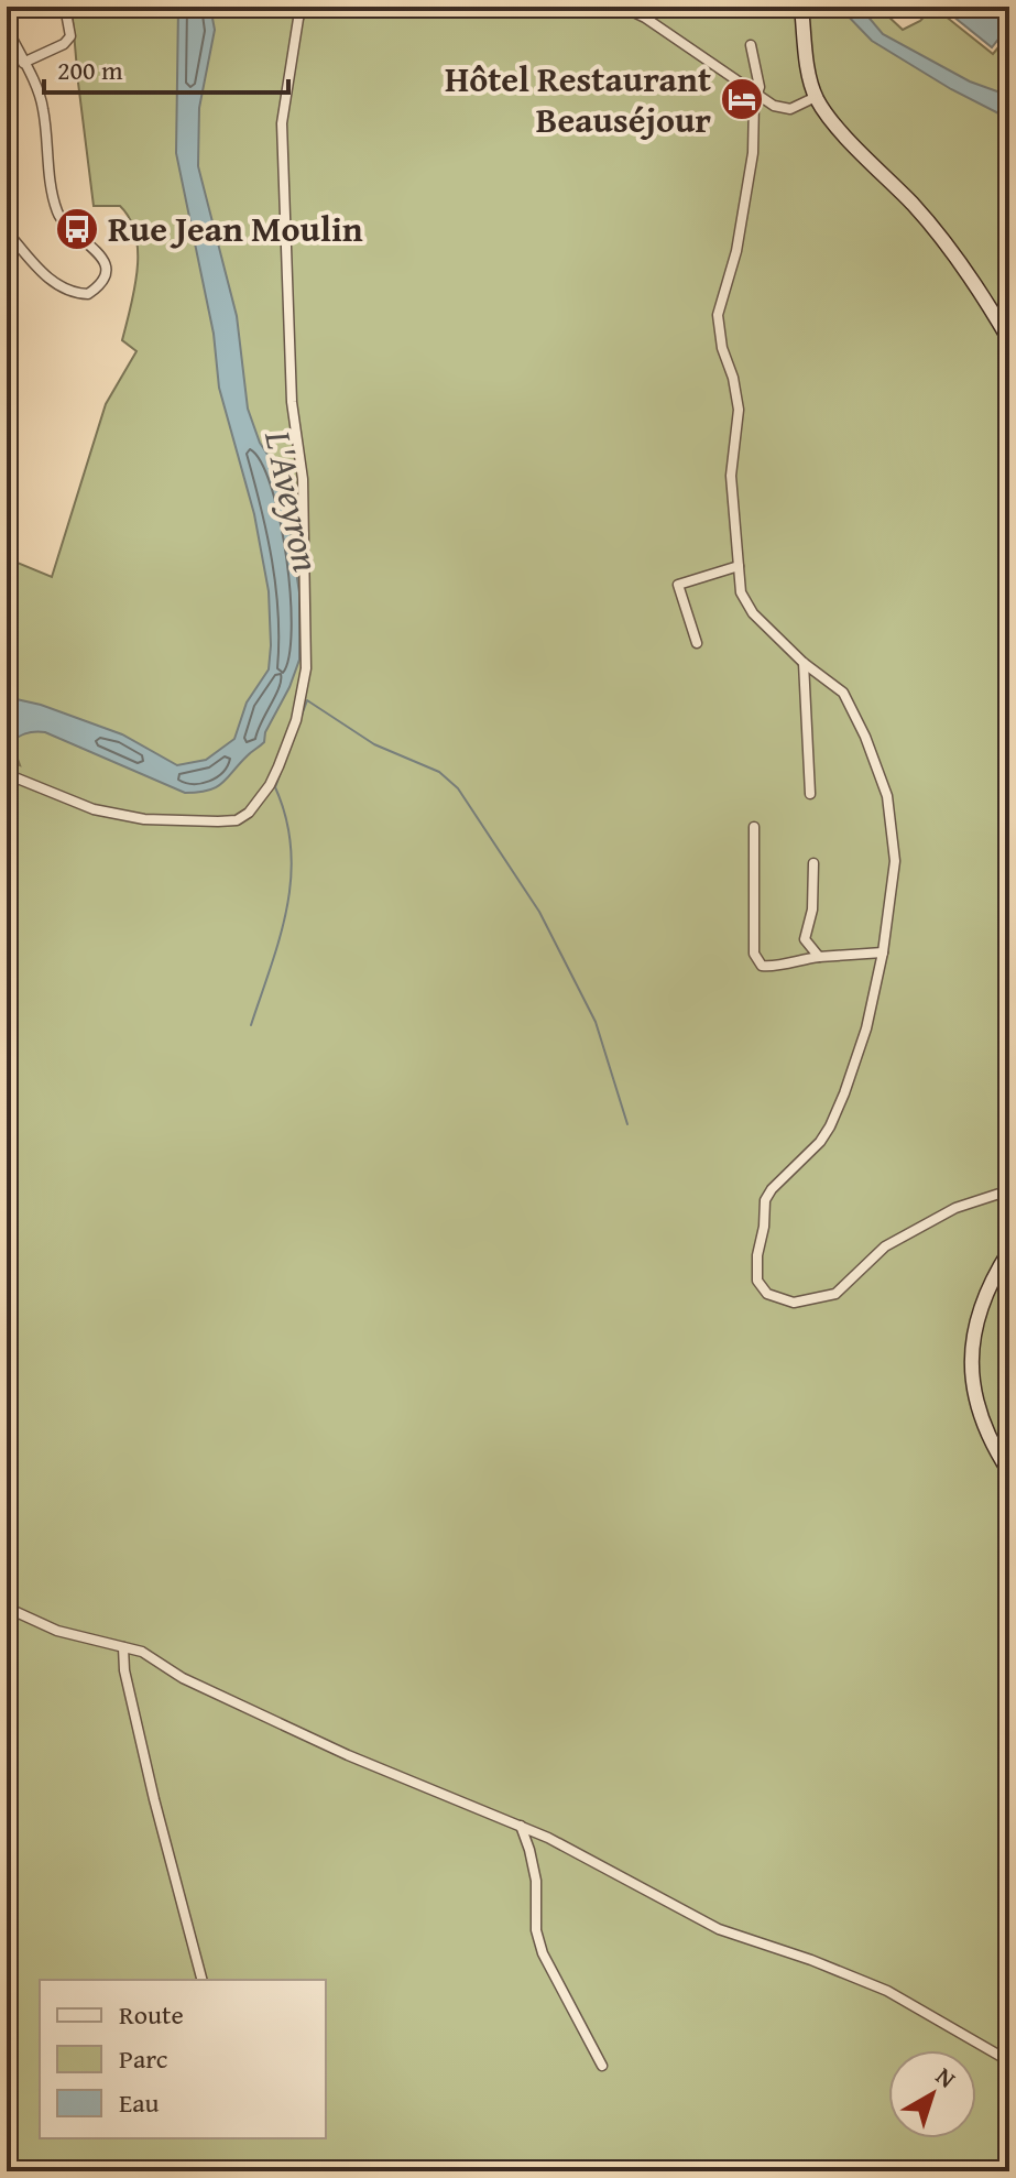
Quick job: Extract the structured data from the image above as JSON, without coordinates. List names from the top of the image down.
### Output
{
  "water": ["L'Aveyron"],
  "places": {
    "hotel": ["Hôtel Restaurant Beauséjour"],
    "bus stop": ["Rue Jean Moulin"]
  },
  "legend": ["Route", "Parc", "Eau"],
  "scale_bar": "200 m",
  "north": "top right"
}
